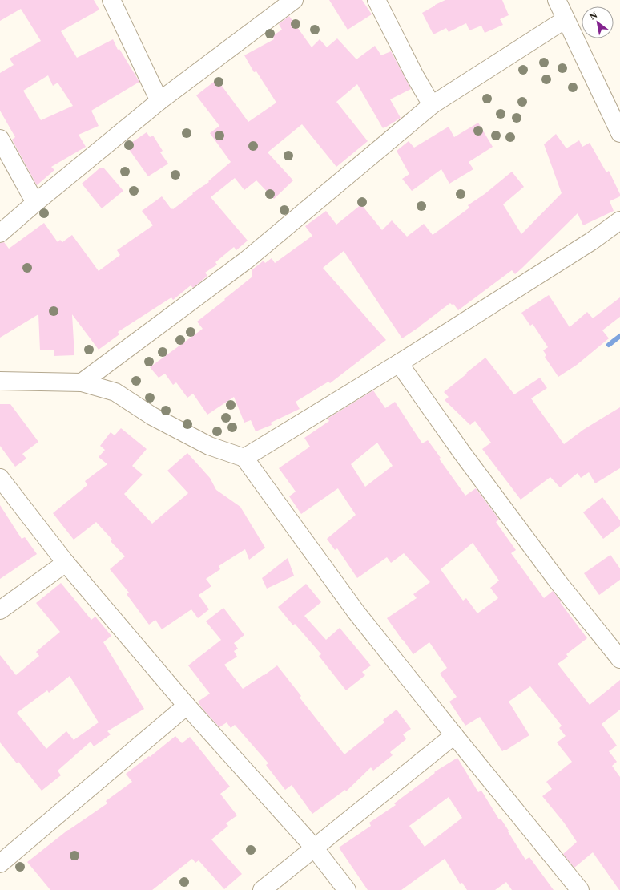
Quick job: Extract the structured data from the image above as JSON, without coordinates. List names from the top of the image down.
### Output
{
  "north": "top left"
}
